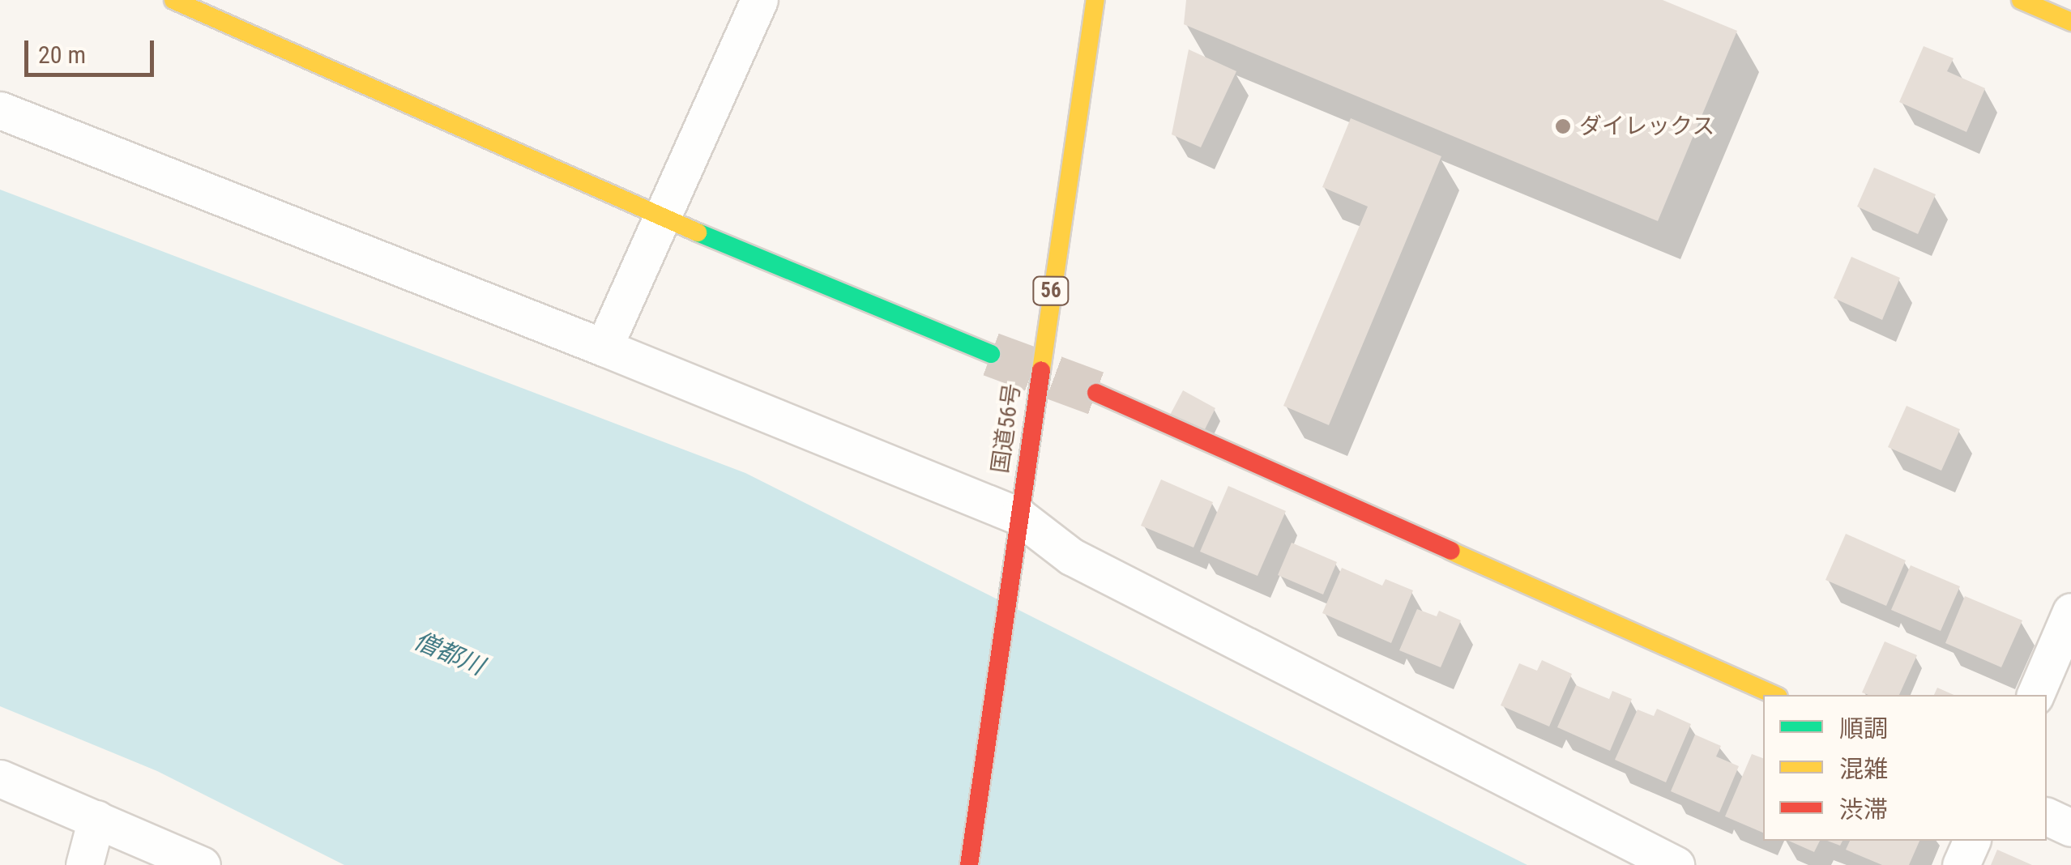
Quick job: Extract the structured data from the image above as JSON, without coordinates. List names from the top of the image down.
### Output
{
  "streets": {
    "main road": ["56", "国道56号"]
  },
  "water": ["僧都川"],
  "places": ["ダイレックス"],
  "legend": ["順調", "混雑", "渋滞"],
  "scale_bar": "20 m"
}
